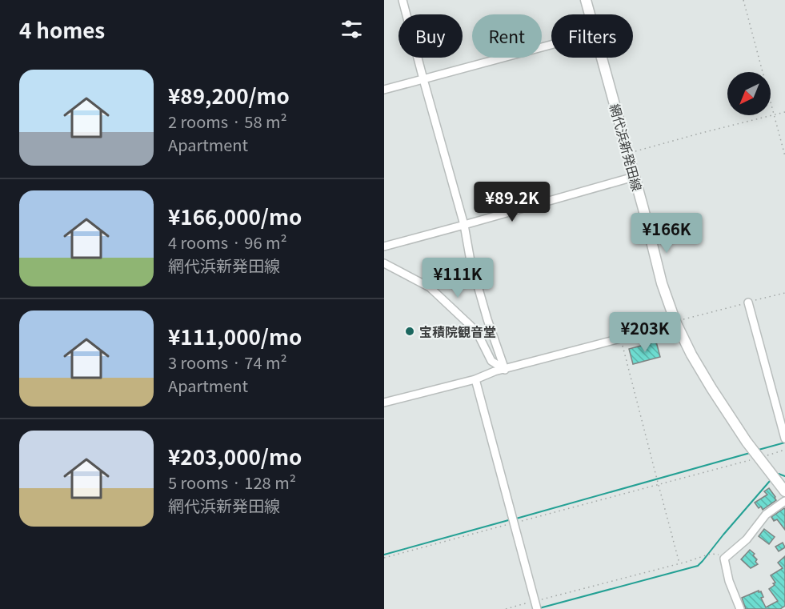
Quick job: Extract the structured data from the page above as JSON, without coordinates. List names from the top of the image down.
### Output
{
  "streets": {
    "main road": ["網代浜新発田線"]
  },
  "places": ["宝積院観音堂"],
  "north": "bottom left",
  "page": {
    "heading": "4 homes",
    "chip": ["Buy", "Rent", "Filters"],
    "list": [
      {
        "name": "¥89,200/mo",
        "note": "2 rooms · 58 m² · Apartment"
      },
      {
        "name": "¥166,000/mo",
        "note": "4 rooms · 96 m² · 網代浜新発田線"
      },
      {
        "name": "¥111,000/mo",
        "note": "3 rooms · 74 m² · Apartment"
      },
      {
        "name": "¥203,000/mo",
        "note": "5 rooms · 128 m² · 網代浜新発田線"
      }
    ],
    "price": [
      "¥89.2K",
      "¥166K",
      "¥111K",
      "¥203K"
    ]
  }
}
